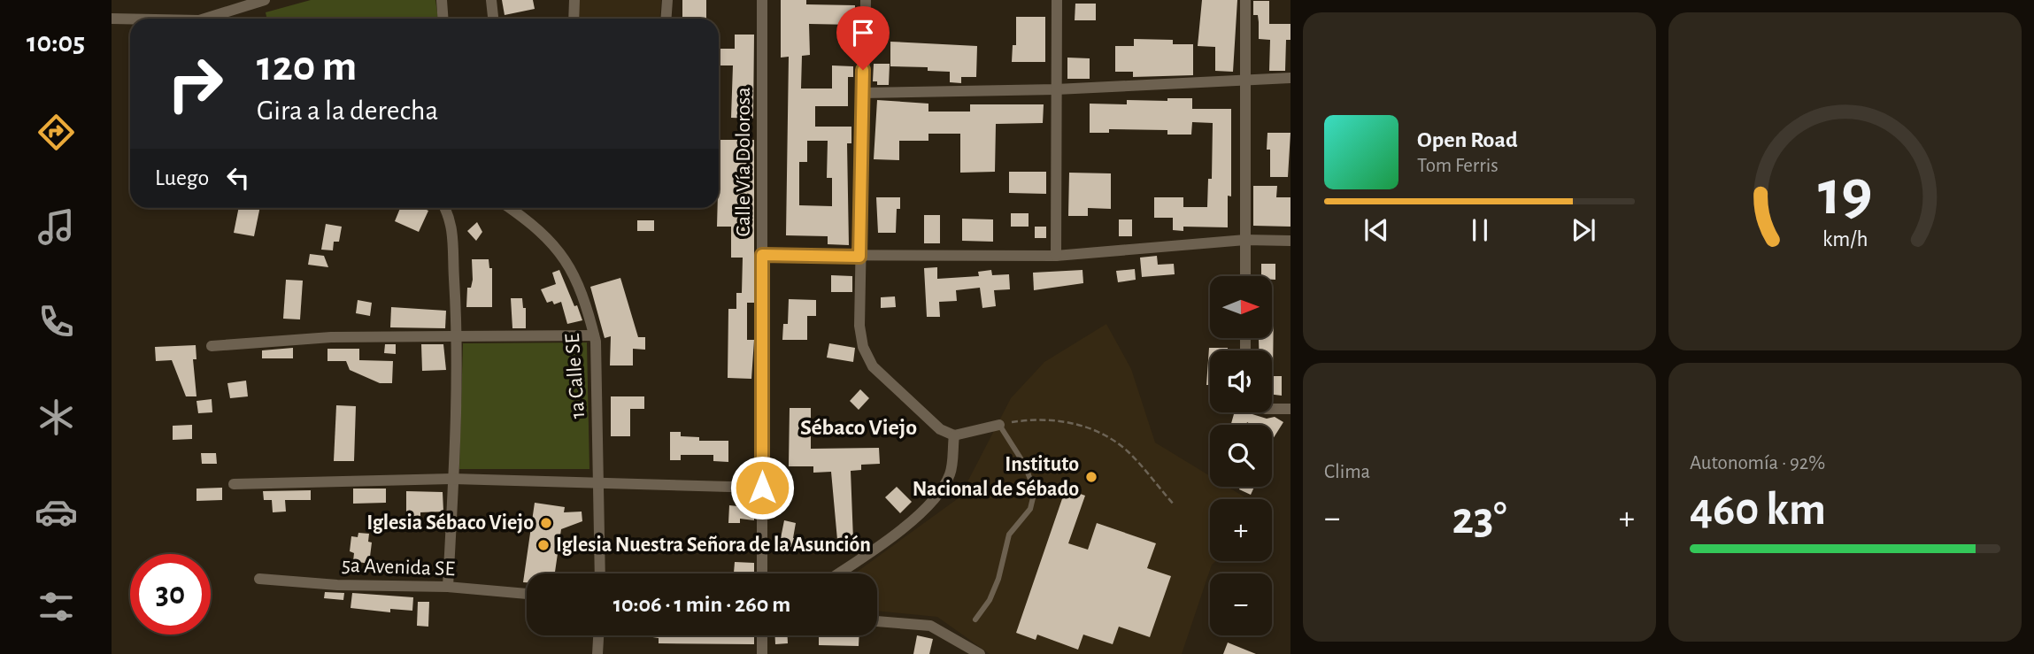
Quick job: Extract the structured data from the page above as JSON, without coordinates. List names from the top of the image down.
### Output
{
  "streets": {
    "street": ["Calle Vía Dolorosa", "1a Calle SE", "5a Avenida SE"]
  },
  "districts": ["Sébaco Viejo"],
  "places": ["Instituto Nacional de Sébado", "Iglesia Sébaco Viejo", "Iglesia Nuestra Señora de la Asunción"],
  "north": "right",
  "page": {
    "tabs": "10:05",
    "turn": ["120 m", "Gira a la derecha"],
    "song": ["Open Road", "Tom Ferris"],
    "then": "Luego",
    "map_buttons": ["+", "−"],
    "tile": [
      "Clima",
      ["Autonomía · 92%", "460 km"]
    ],
    "heat": ["−", "23°", "+"],
    "limit": "30",
    "trip": "10:06 · 1 min · 260 m",
    "gauge": ["19", "km/h"]
  }
}
